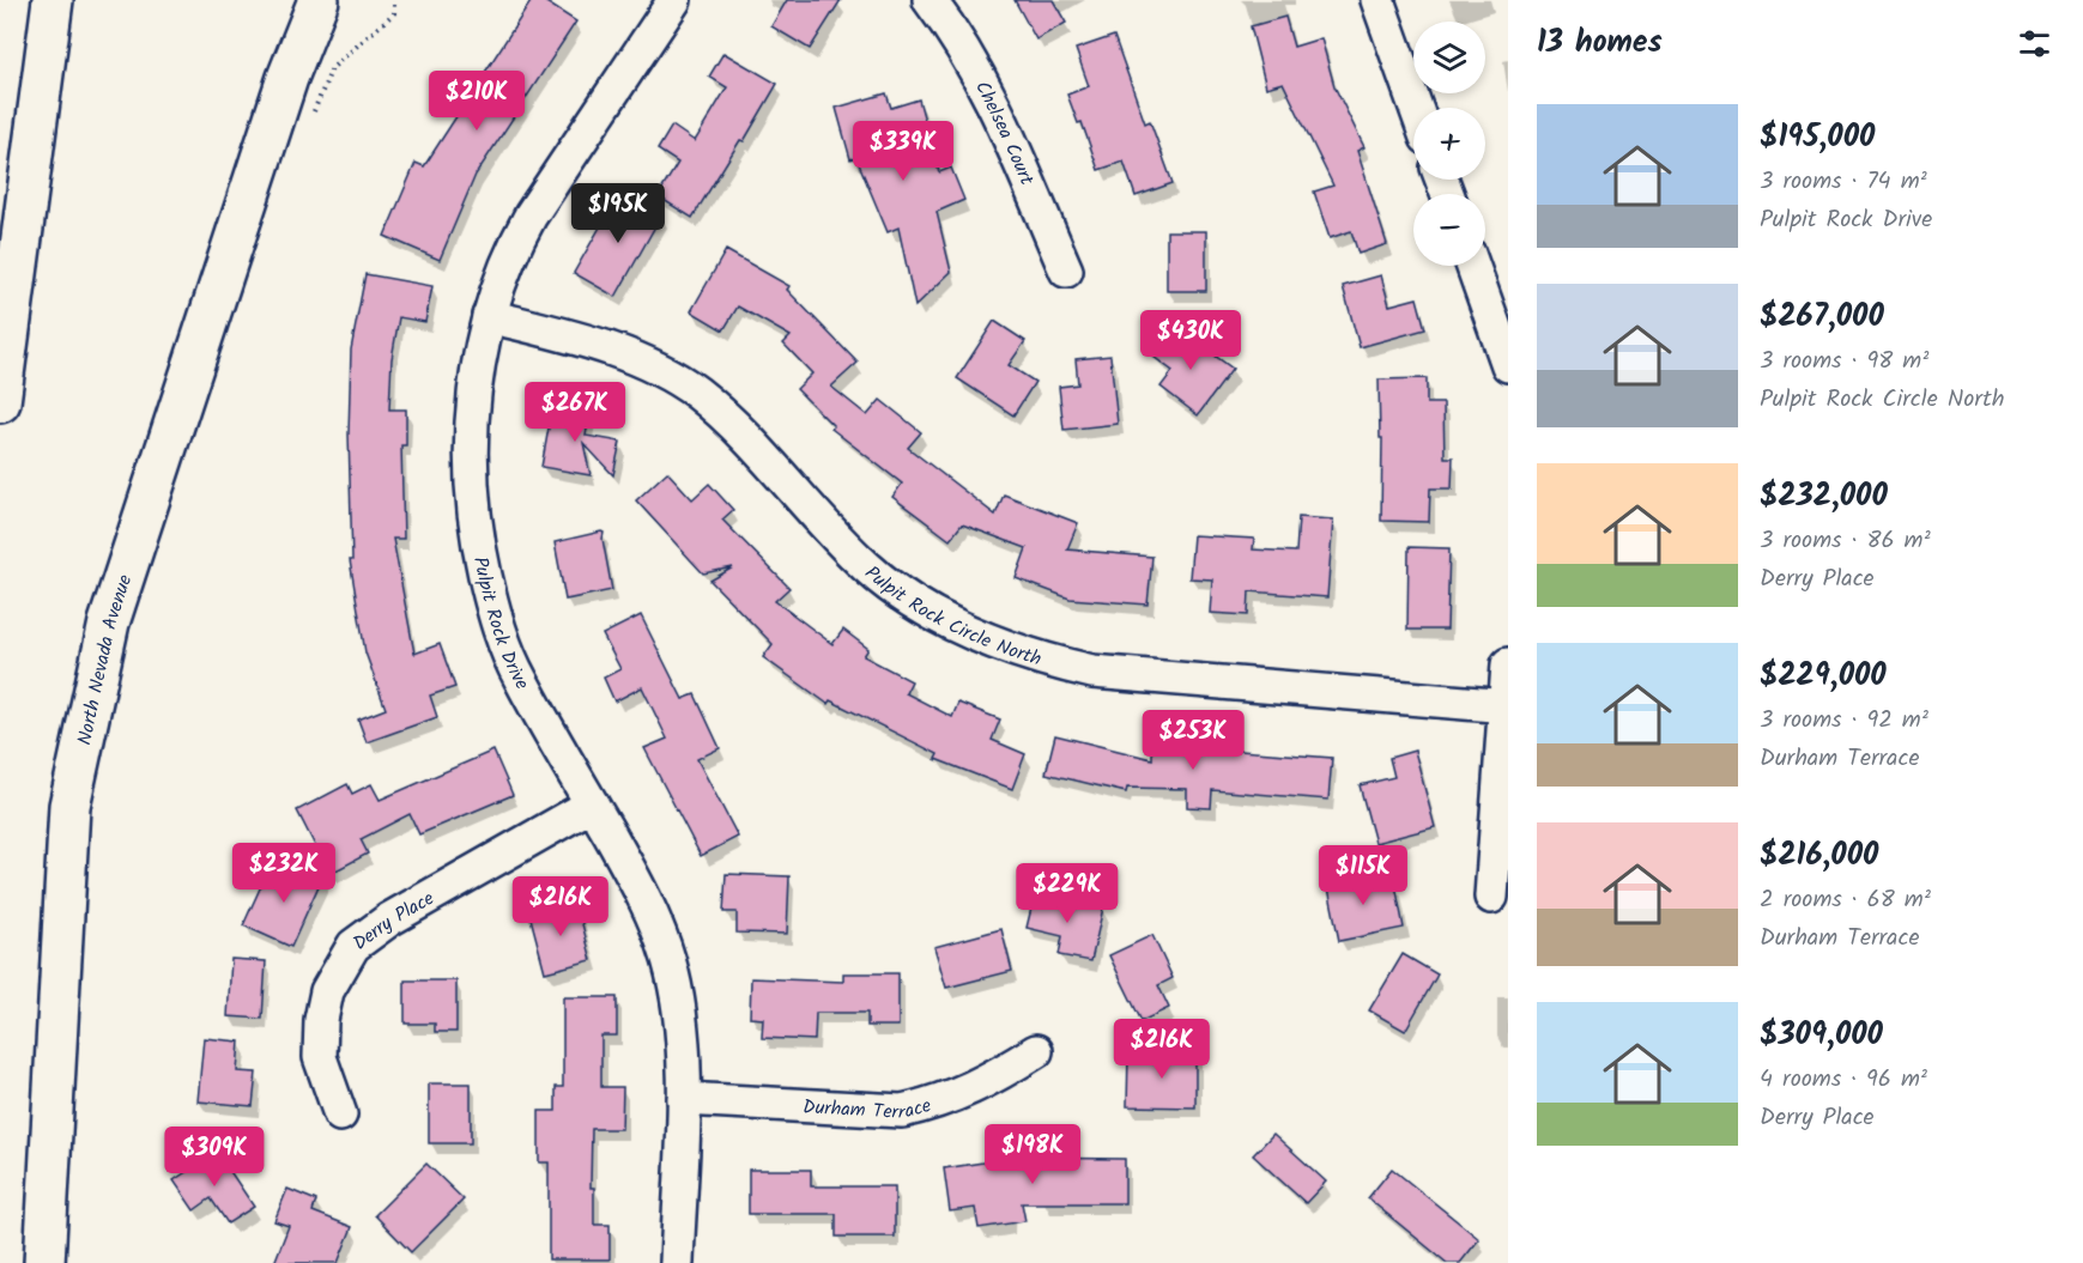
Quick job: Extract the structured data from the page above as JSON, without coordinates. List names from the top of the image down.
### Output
{
  "streets": {
    "main road": ["North Nevada Avenue"],
    "street": [
      "Chelsea Court",
      "Pulpit Rock Circle North",
      "Pulpit Rock Drive",
      "Derry Place",
      "Durham Terrace"
    ]
  },
  "crossings": [
    ["Pulpit Rock Circle North", "Pulpit Rock Drive"],
    ["Pulpit Rock Drive", "Derry Place"],
    ["Pulpit Rock Drive", "Durham Terrace"]
  ],
  "page": {
    "heading": "13 homes",
    "map_buttons": ["+", "−"],
    "price": [
      "$210K",
      "$339K",
      "$195K",
      "$430K",
      "$267K",
      "$253K",
      "$232K",
      "$115K",
      "$229K",
      "$216K",
      "$216K",
      "$198K",
      "$309K"
    ],
    "list": [
      {
        "name": "$195,000",
        "note": "3 rooms · 74 m² · Pulpit Rock Drive"
      },
      {
        "name": "$267,000",
        "note": "3 rooms · 98 m² · Pulpit Rock Circle North"
      },
      {
        "name": "$232,000",
        "note": "3 rooms · 86 m² · Derry Place"
      },
      {
        "name": "$229,000",
        "note": "3 rooms · 92 m² · Durham Terrace"
      },
      {
        "name": "$216,000",
        "note": "2 rooms · 68 m² · Durham Terrace"
      },
      {
        "name": "$309,000",
        "note": "4 rooms · 96 m² · Derry Place"
      }
    ]
  }
}
